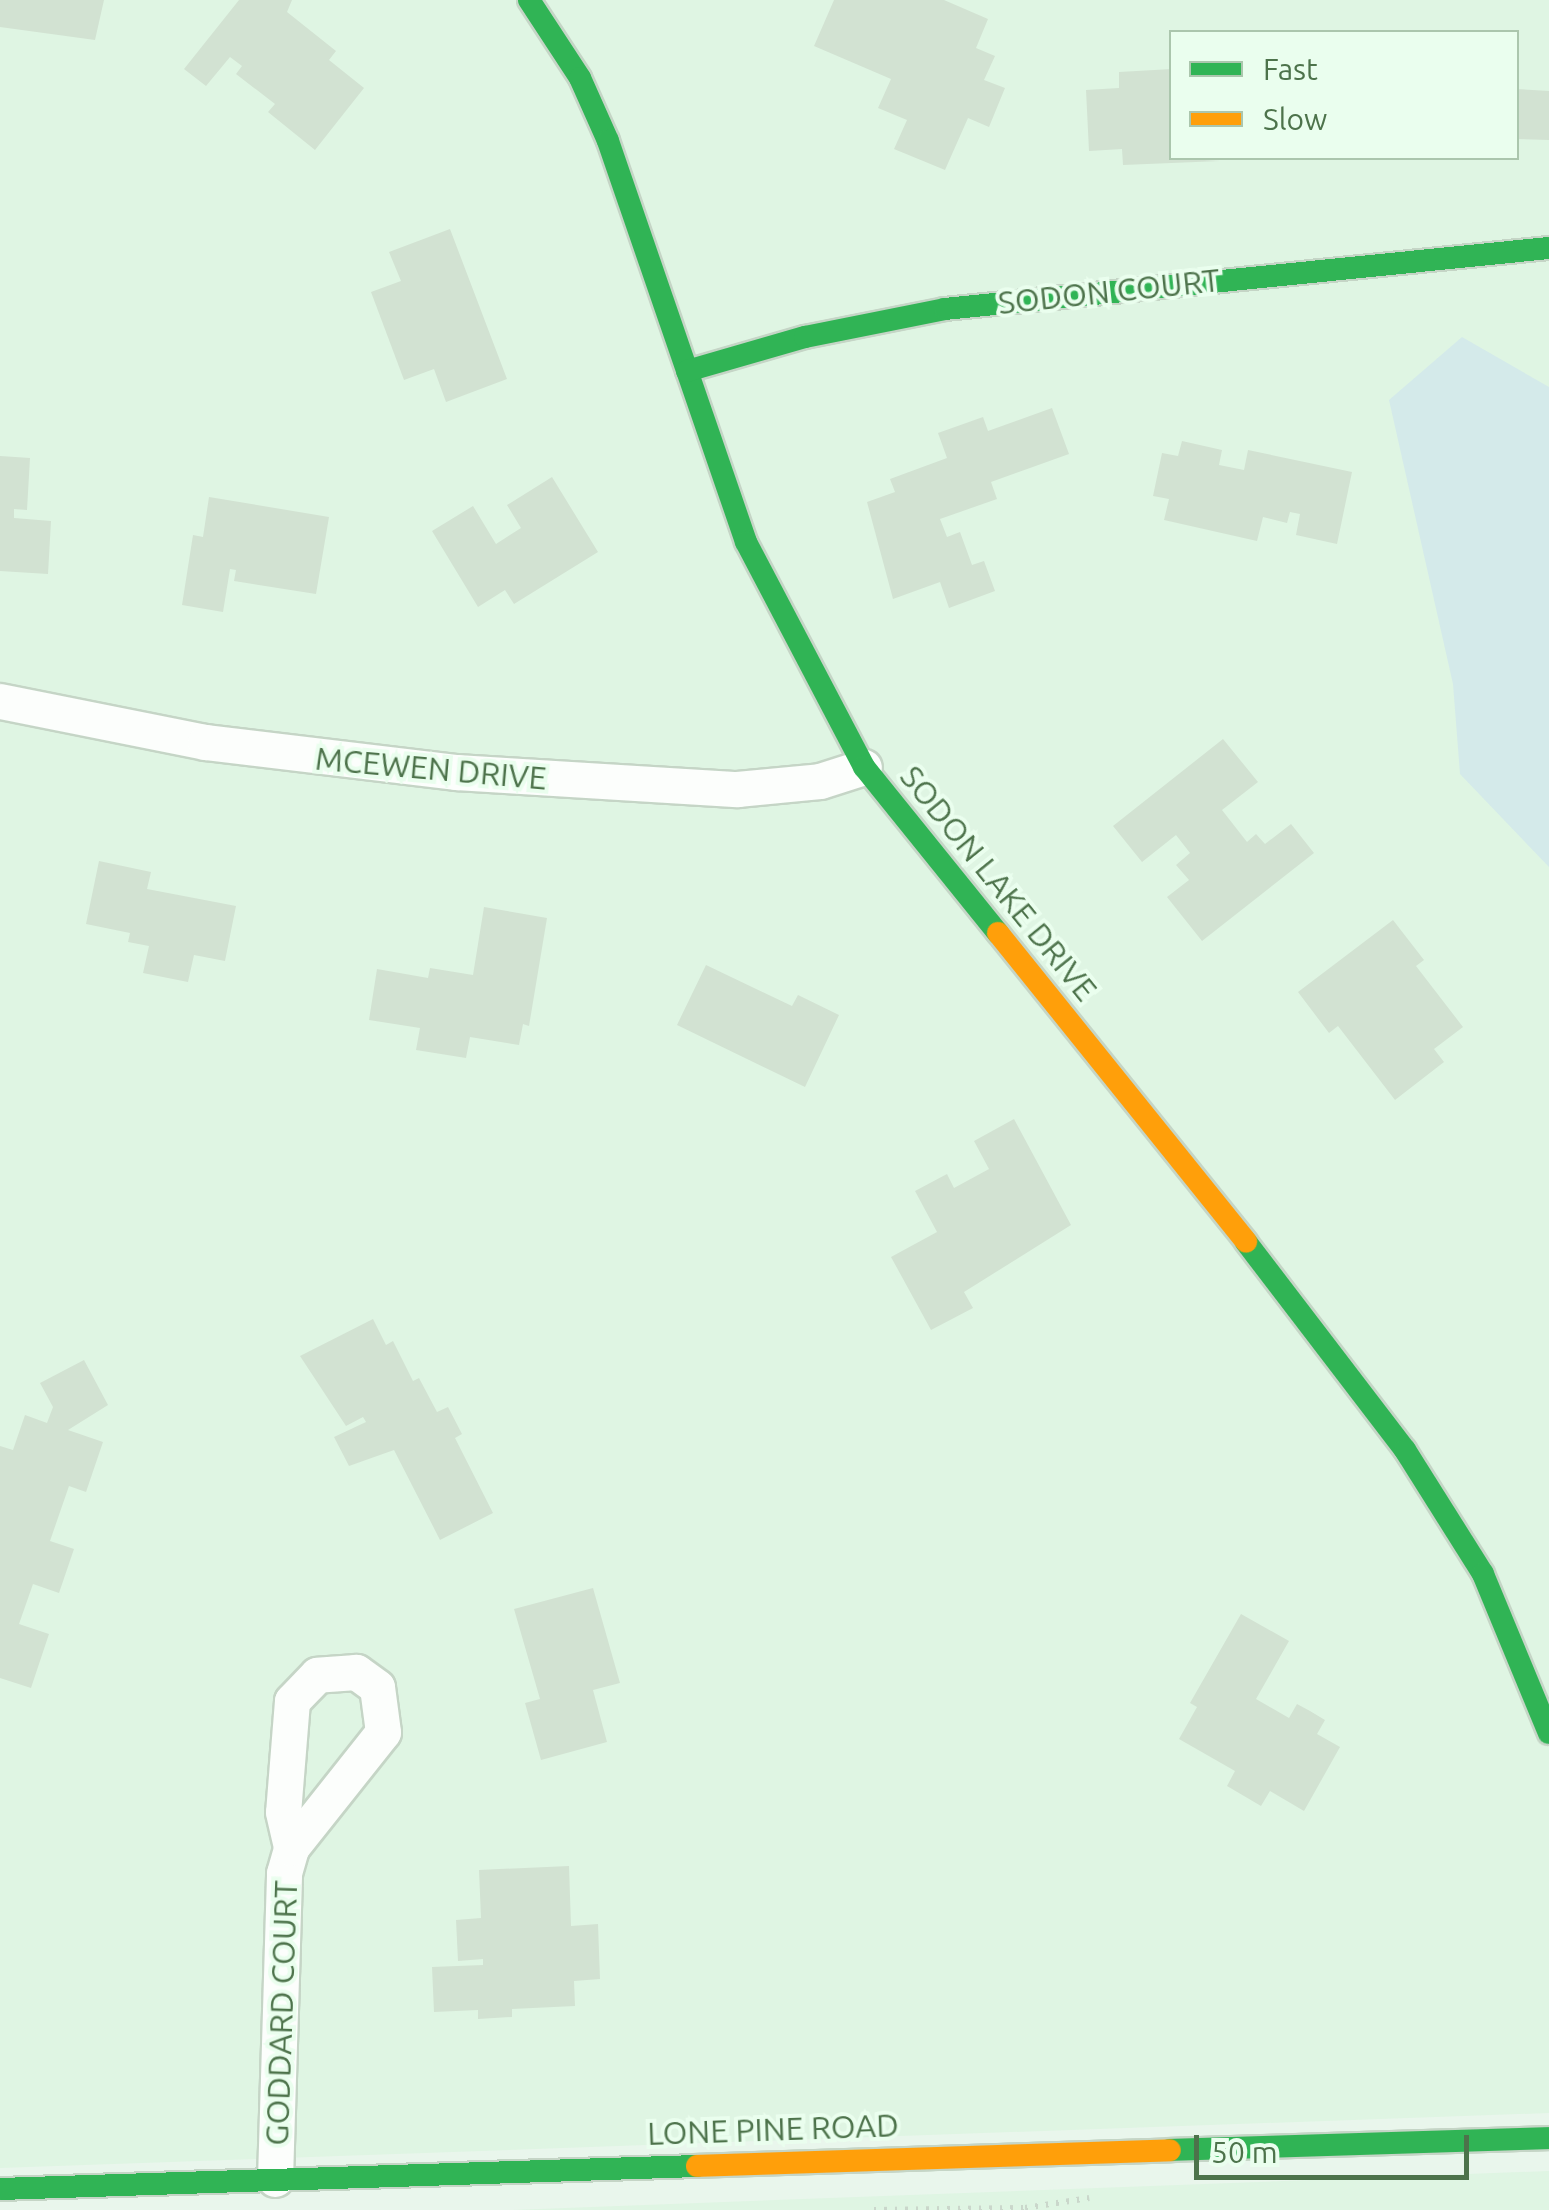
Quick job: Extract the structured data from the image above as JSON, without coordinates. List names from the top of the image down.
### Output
{
  "streets": {
    "street": [
      "SODON COURT",
      "MCEWEN DRIVE",
      "SODON LAKE DRIVE",
      "GODDARD COURT",
      "LONE PINE ROAD"
    ]
  },
  "crossings": [
    ["SODON COURT", "SODON LAKE DRIVE"],
    ["MCEWEN DRIVE", "SODON LAKE DRIVE"],
    ["GODDARD COURT", "LONE PINE ROAD"]
  ],
  "legend": ["Fast", "Slow"],
  "scale_bar": "50 m"
}
